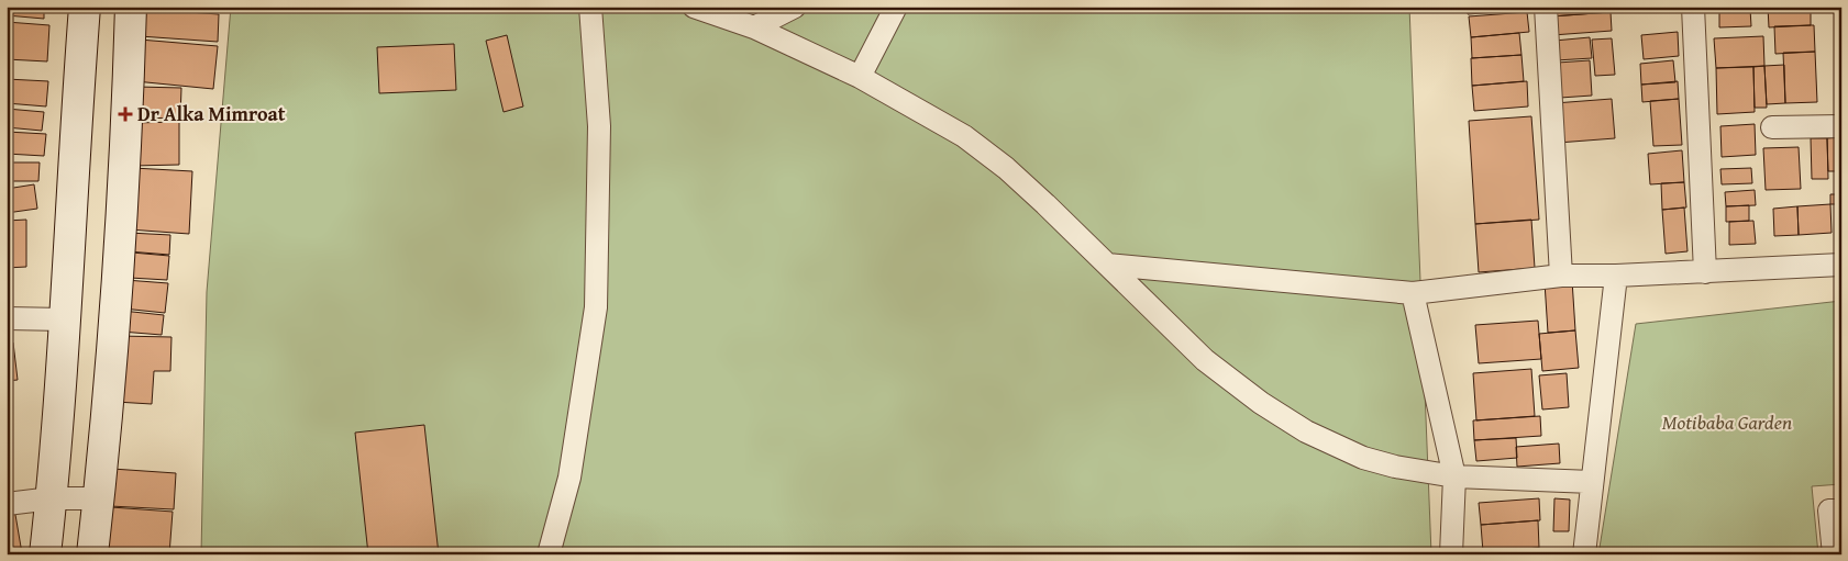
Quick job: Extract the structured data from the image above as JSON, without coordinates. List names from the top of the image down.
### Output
{
  "parks": ["Motibaba Garden"],
  "places": {
    "health": ["Dr Alka Mimroat"]
  }
}
